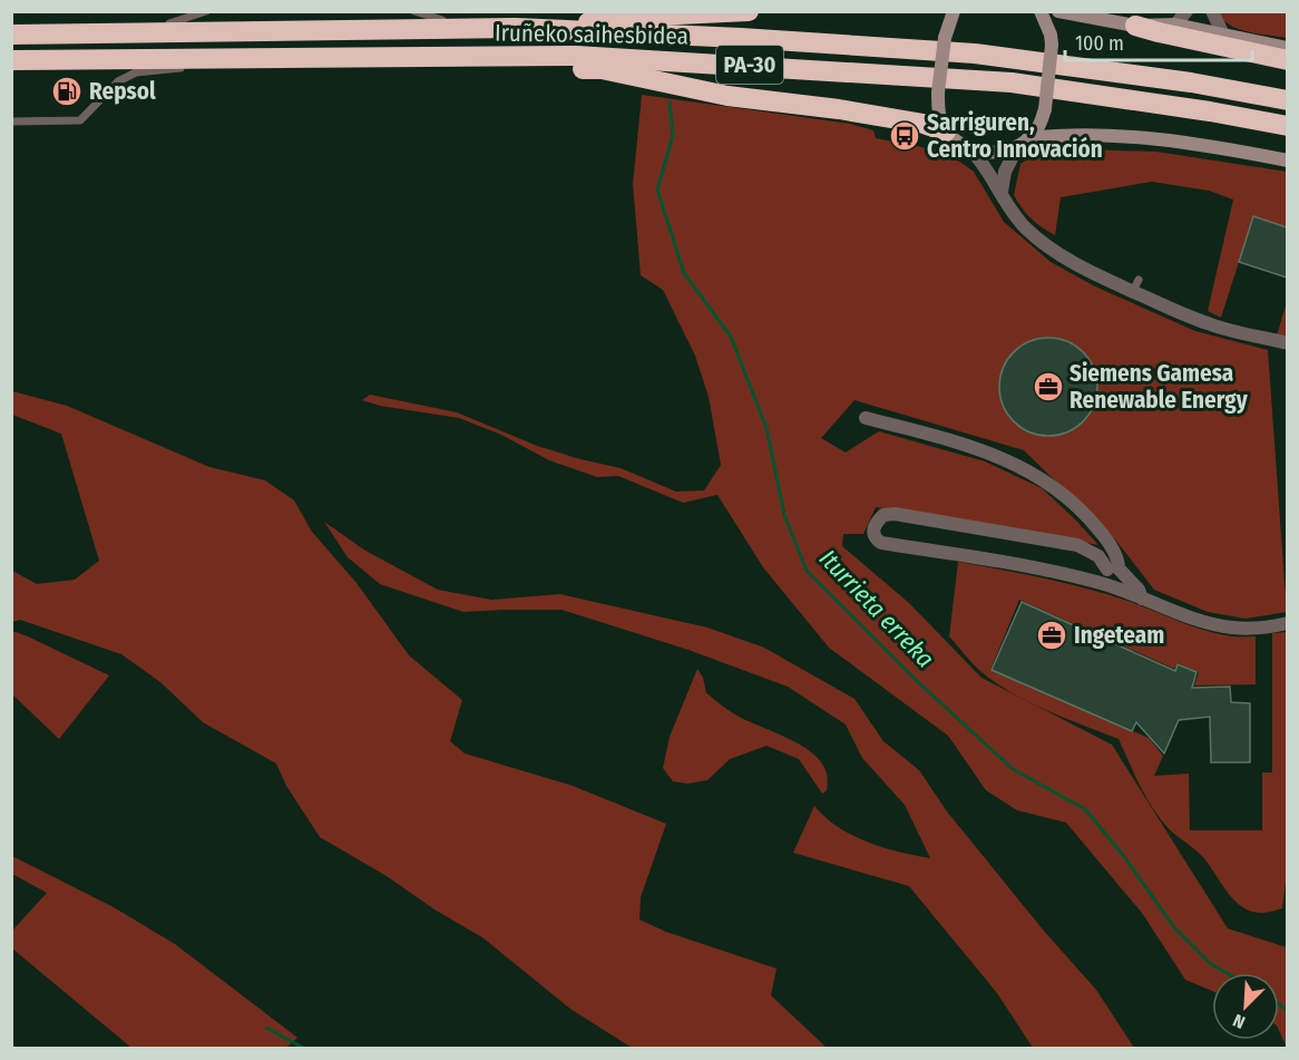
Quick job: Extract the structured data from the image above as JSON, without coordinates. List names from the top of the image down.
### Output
{
  "streets": {
    "highway": ["Iruñeko saihesbidea", "PA-30"]
  },
  "water": ["Iturrieta erreka"],
  "places": {
    "fuel station": ["Repsol"],
    "bus stop": ["Sarriguren, Centro Innovación"],
    "office": ["Siemens Gamesa Renewable Energy", "Ingeteam"]
  },
  "scale_bar": "100 m",
  "north": "bottom left"
}
